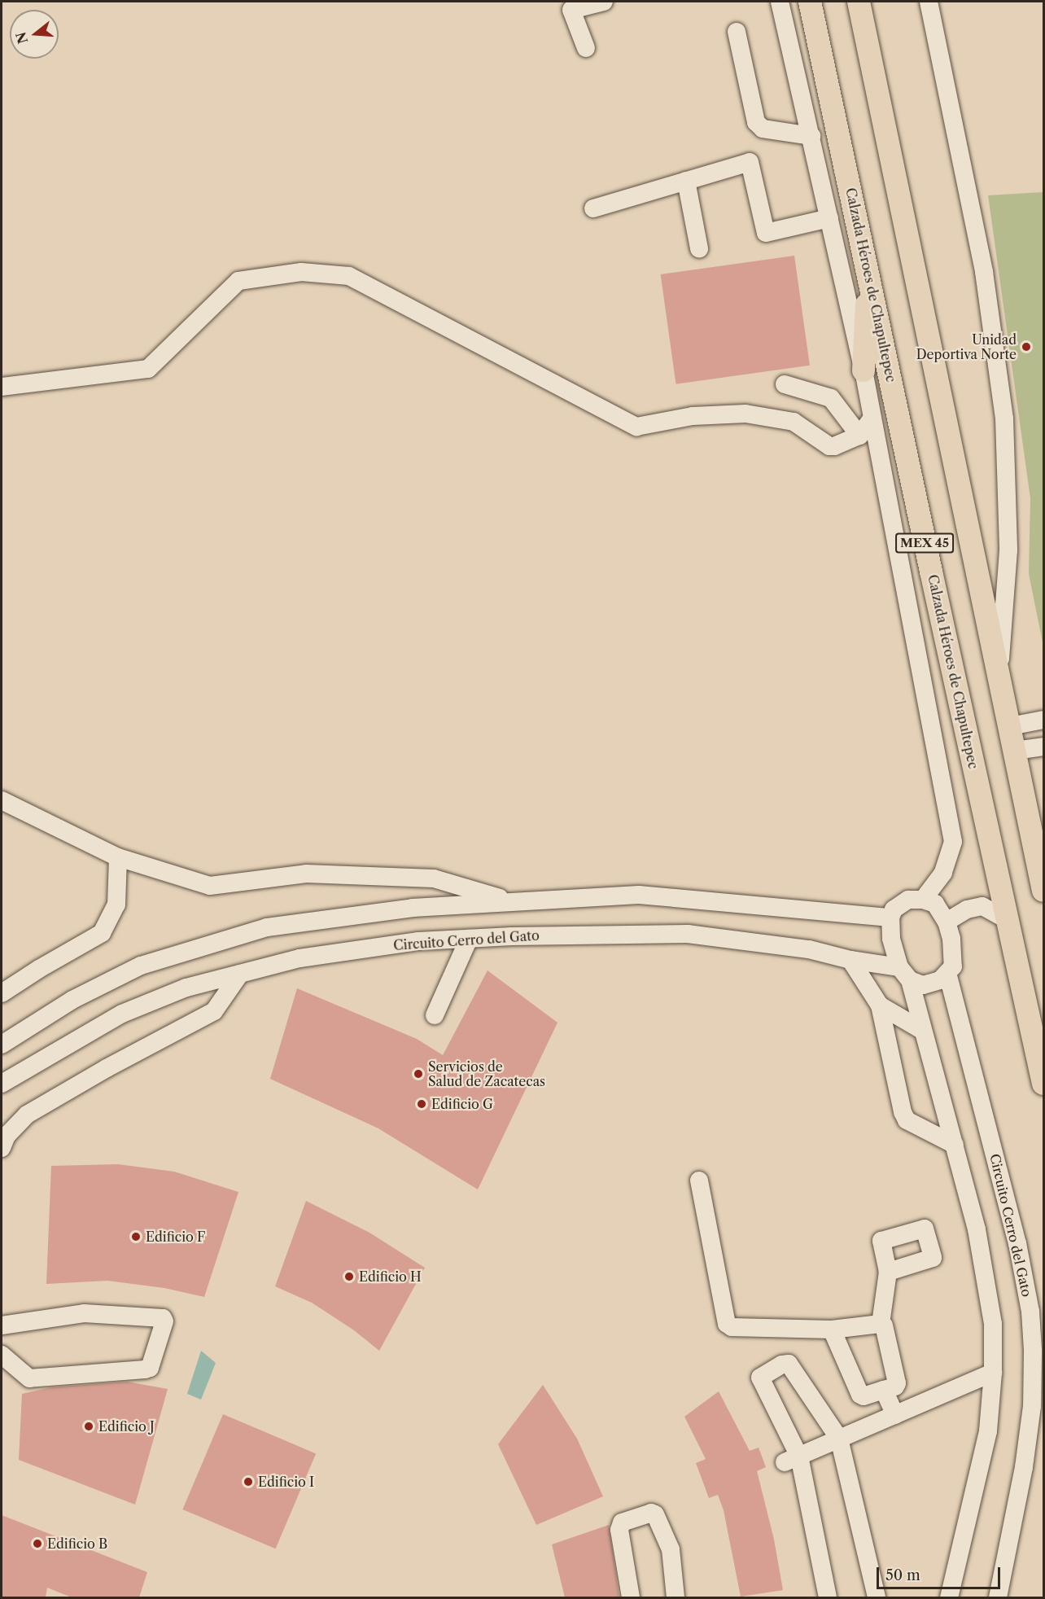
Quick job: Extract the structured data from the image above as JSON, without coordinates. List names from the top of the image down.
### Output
{
  "streets": {
    "main road": ["Calzada Héroes de Chapultepec", "MEX 45"],
    "street": ["Circuito Cerro del Gato"]
  },
  "places": [
    "Unidad Deportiva Norte",
    "Servicios de Salud de Zacatecas",
    "Edificio G",
    "Edificio F",
    "Edificio H",
    "Edificio J",
    "Edificio I",
    "Edificio B"
  ],
  "scale_bar": "50 m",
  "north": "left"
}
